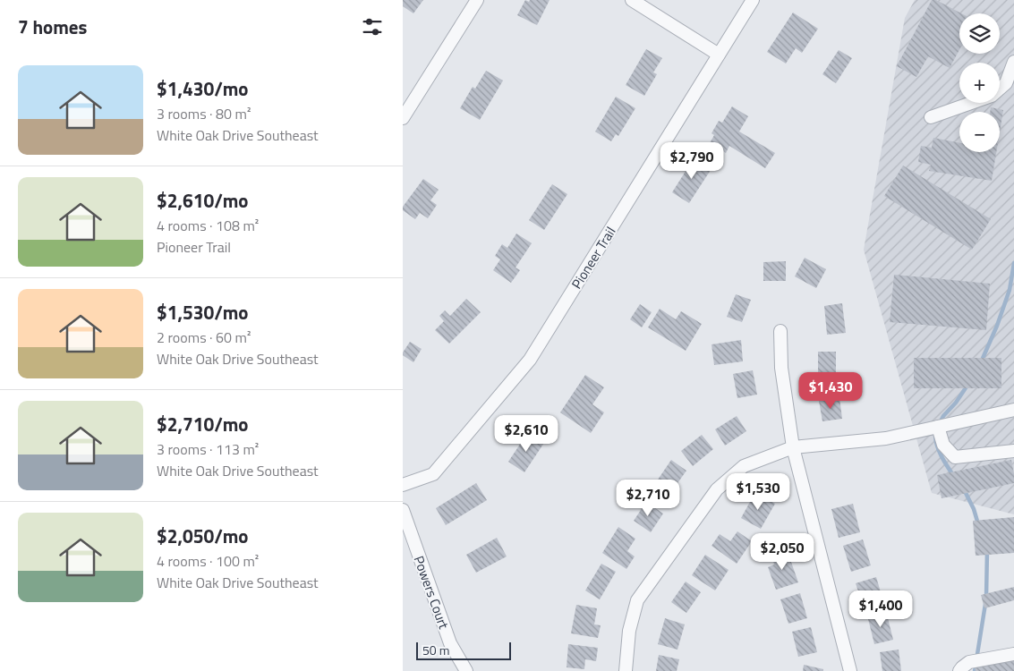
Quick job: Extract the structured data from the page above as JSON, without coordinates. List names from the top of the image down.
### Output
{
  "streets": {
    "street": ["Pioneer Trail", "Powers Court"]
  },
  "scale_bar": "50 m",
  "page": {
    "heading": "7 homes",
    "map_buttons": ["+", "−"],
    "list": [
      {
        "name": "$1,430/mo",
        "note": "3 rooms · 80 m² · White Oak Drive Southeast"
      },
      {
        "name": "$2,610/mo",
        "note": "4 rooms · 108 m² · Pioneer Trail"
      },
      {
        "name": "$1,530/mo",
        "note": "2 rooms · 60 m² · White Oak Drive Southeast"
      },
      {
        "name": "$2,710/mo",
        "note": "3 rooms · 113 m² · White Oak Drive Southeast"
      },
      {
        "name": "$2,050/mo",
        "note": "4 rooms · 100 m² · White Oak Drive Southeast"
      }
    ],
    "price": [
      "$2,790",
      "$1,430",
      "$2,610",
      "$1,530",
      "$2,710",
      "$2,050",
      "$1,400"
    ],
    "scale": "50 m"
  }
}
